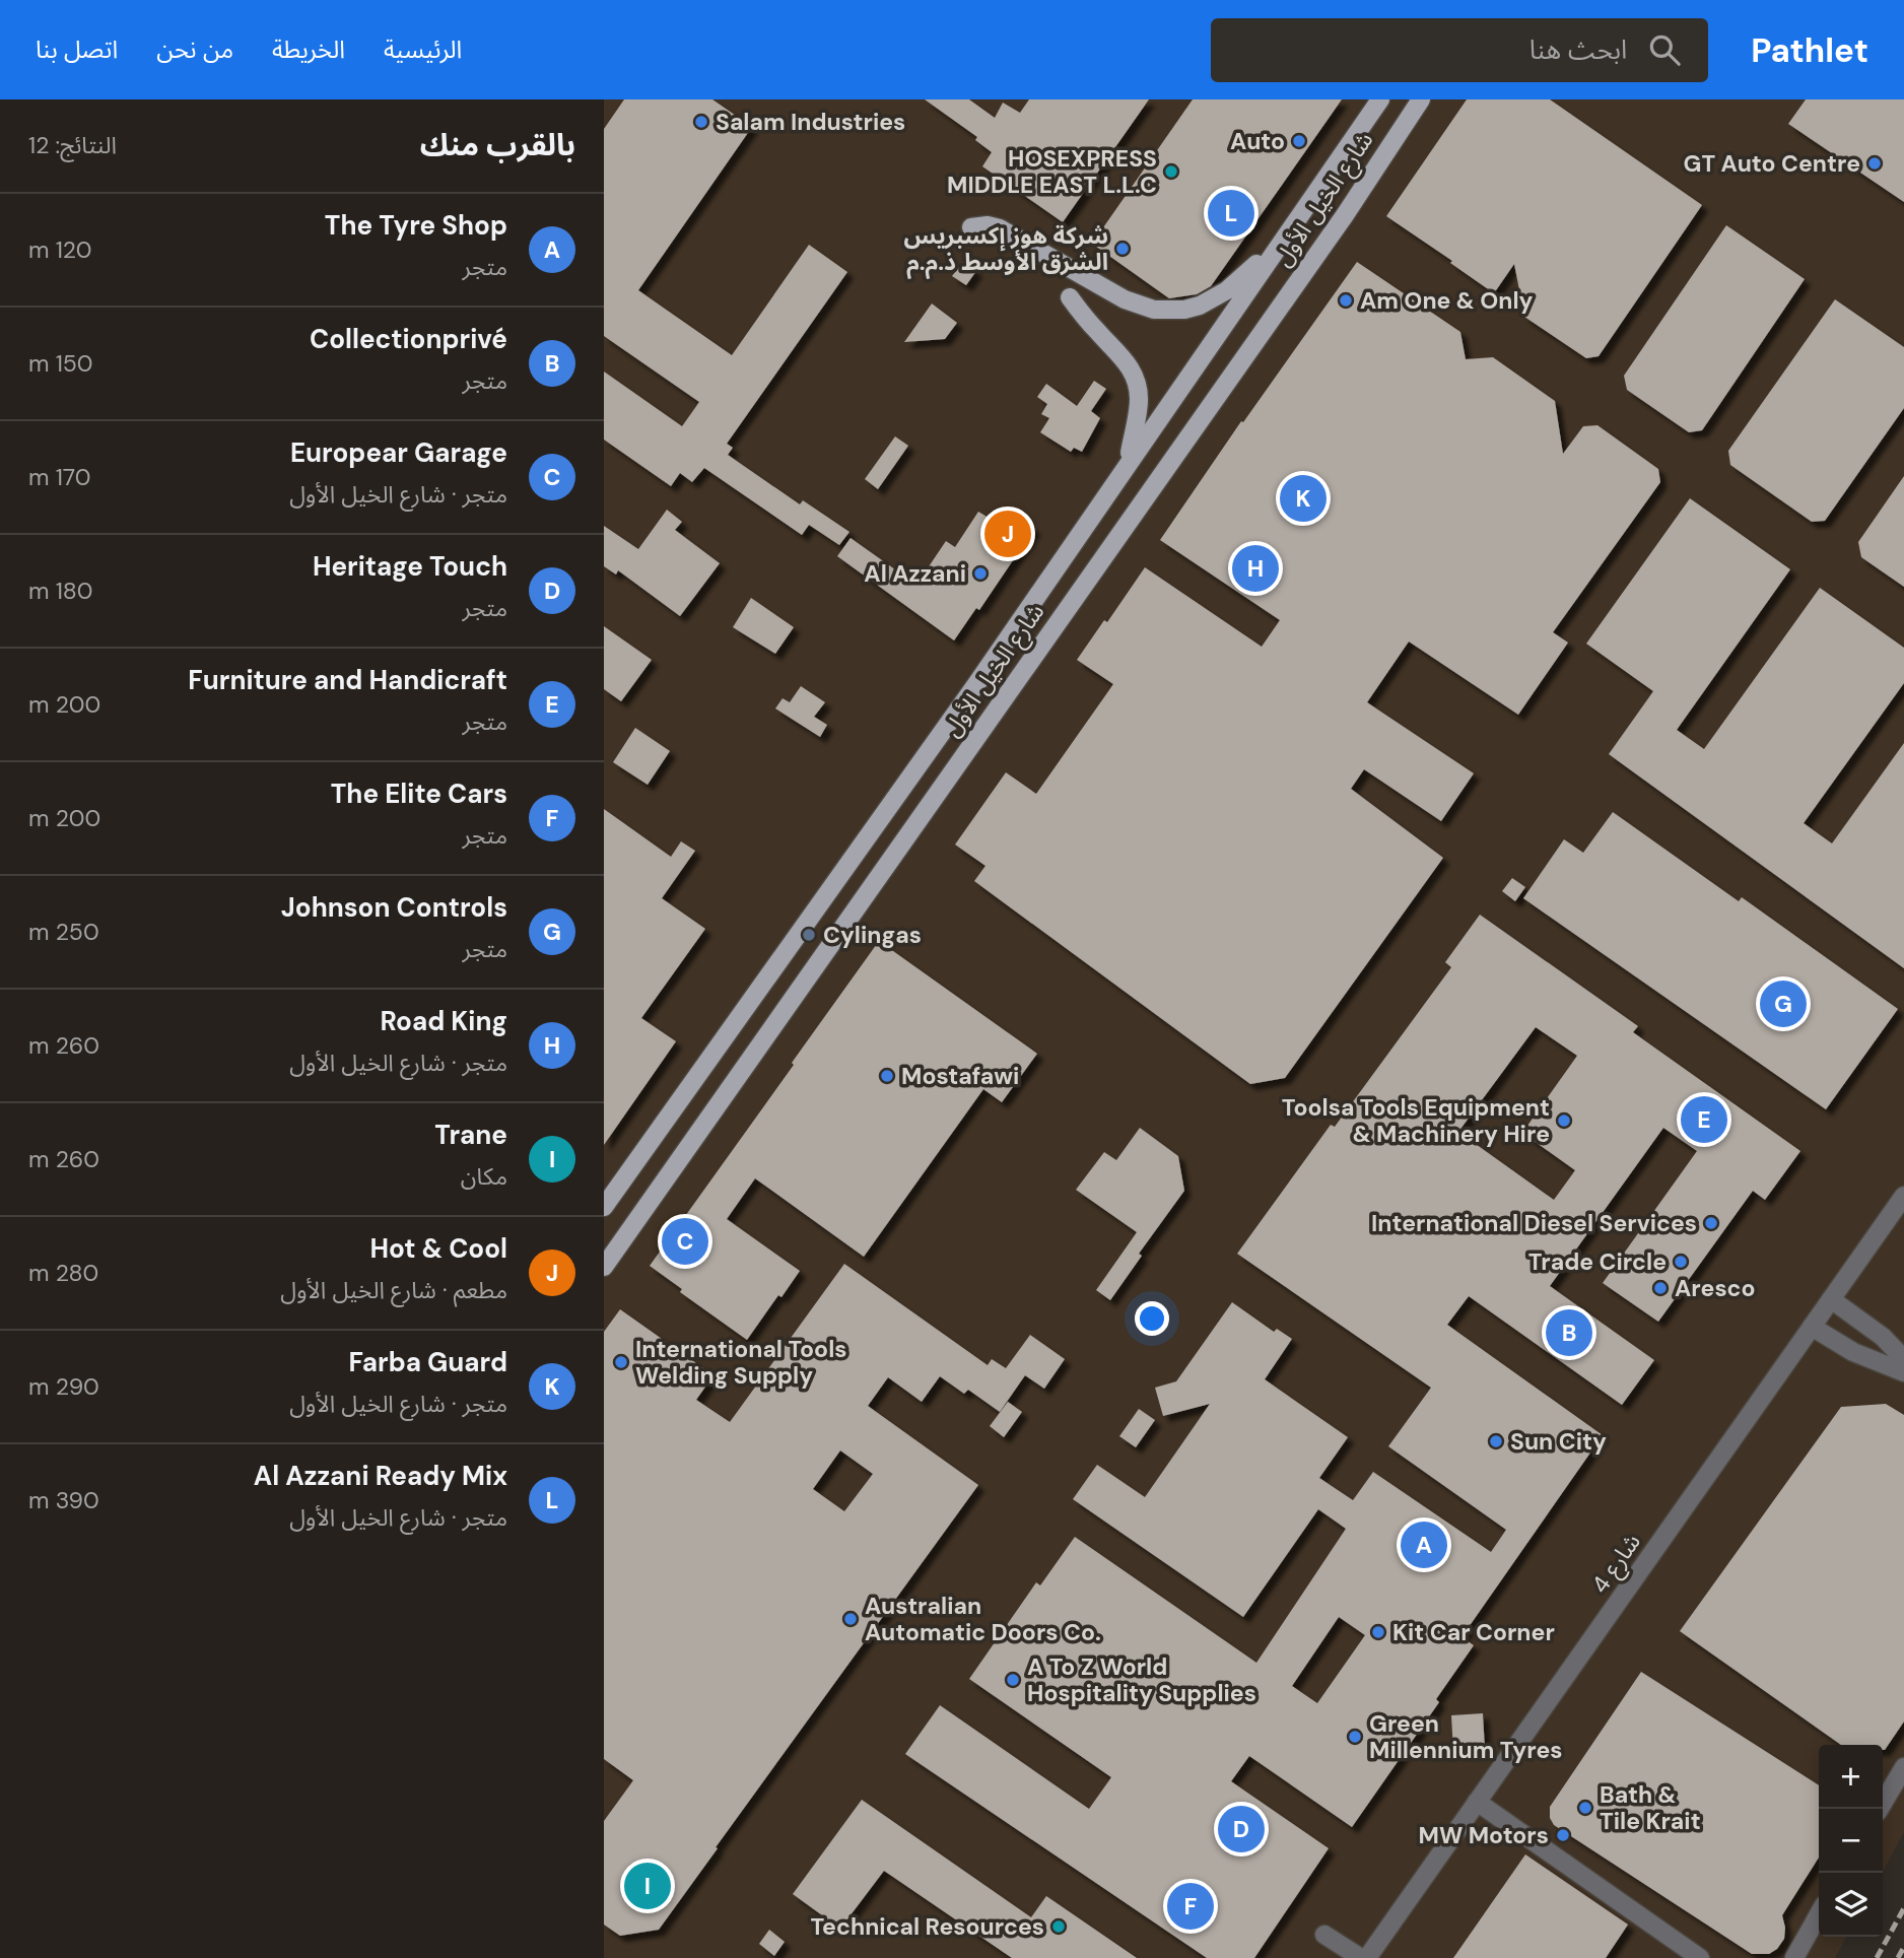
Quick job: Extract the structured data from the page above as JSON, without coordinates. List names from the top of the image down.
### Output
{
  "streets": {
    "main road": ["شارع الخيل الأول"],
    "street": ["شارع 4"]
  },
  "places": [
    "Salam Industries",
    "Auto",
    "GT Auto Centre",
    "HOSEXPRESS MIDDLE EAST L.L.C",
    "شركة هوز إكسبريس الشرق الأوسط ذ.م.م",
    "Am One & Only",
    "Al Azzani",
    "Cylingas",
    "Mostafawi",
    "Toolsa Tools Equipment & Machinery Hire",
    "International Diesel Services",
    "Trade Circle",
    "Aresco",
    "International Tools Welding Supply",
    "Sun City",
    "Australian Automatic Doors Co.",
    "Kit Car Corner",
    "A To Z World Hospitality Supplies",
    "Green Millennium Tyres",
    "Bath & Tile Krait",
    "MW Motors",
    "Technical Resources"
  ],
  "page": {
    "header": "Pathlet",
    "search": "ابحث هنا",
    "nav": [
      "الرئيسية",
      "الخريطة",
      "من نحن",
      "اتصل بنا"
    ],
    "heading": ["بالقرب منك", "النتائج: 12"],
    "pins": [
      "L",
      "K",
      "J",
      "H",
      "G",
      "E",
      "C",
      "B",
      "A",
      "D",
      "I",
      "F"
    ],
    "list": [
      {
        "mark": "A",
        "name": "The Tyre Shop",
        "note": "متجر",
        "value": "120 m"
      },
      {
        "mark": "B",
        "name": "Collectionprivé",
        "note": "متجر",
        "value": "150 m"
      },
      {
        "mark": "C",
        "name": "Europear Garage",
        "note": "متجر · شارع الخيل الأول",
        "value": "170 m"
      },
      {
        "mark": "D",
        "name": "Heritage Touch",
        "note": "متجر",
        "value": "180 m"
      },
      {
        "mark": "E",
        "name": "Furniture and Handicraft",
        "note": "متجر",
        "value": "200 m"
      },
      {
        "mark": "F",
        "name": "The Elite Cars",
        "note": "متجر",
        "value": "200 m"
      },
      {
        "mark": "G",
        "name": "Johnson Controls",
        "note": "متجر",
        "value": "250 m"
      },
      {
        "mark": "H",
        "name": "Road King",
        "note": "متجر · شارع الخيل الأول",
        "value": "260 m"
      },
      {
        "mark": "I",
        "name": "Trane",
        "note": "مكان",
        "value": "260 m"
      },
      {
        "mark": "J",
        "name": "Hot & Cool",
        "note": "مطعم · شارع الخيل الأول",
        "value": "280 m"
      },
      {
        "mark": "K",
        "name": "Farba Guard",
        "note": "متجر · شارع الخيل الأول",
        "value": "290 m"
      },
      {
        "mark": "L",
        "name": "Al Azzani Ready Mix",
        "note": "متجر · شارع الخيل الأول",
        "value": "390 m"
      }
    ],
    "map_buttons": ["+", "−"]
  }
}
